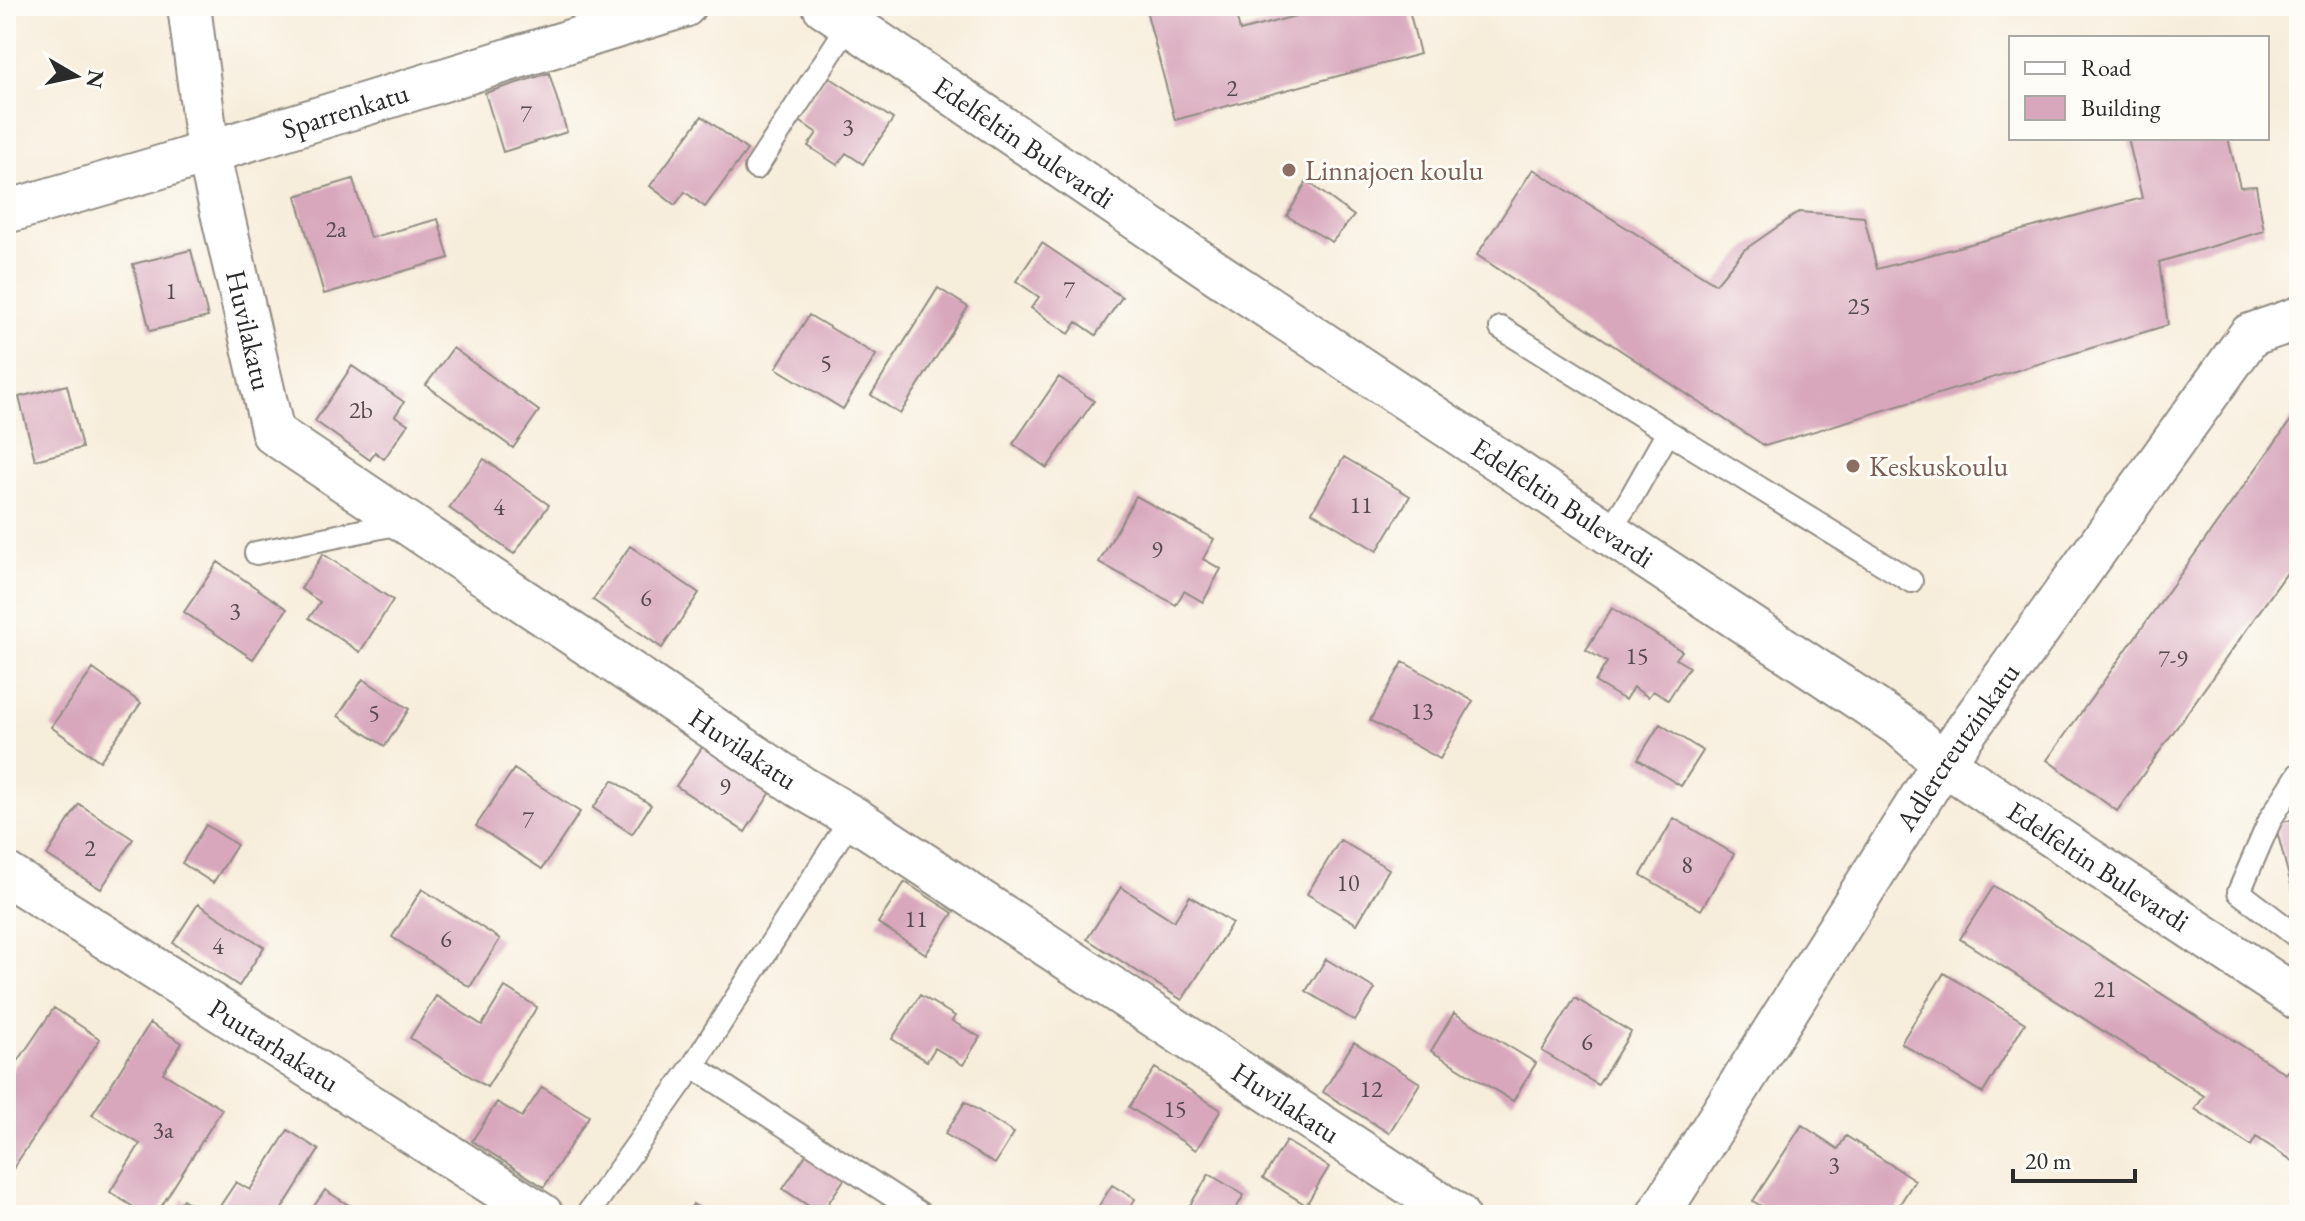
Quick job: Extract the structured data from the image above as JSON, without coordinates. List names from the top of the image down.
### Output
{
  "streets": {
    "street": [
      "Sparrenkatu",
      "Edelfeltin Bulevardi",
      "Huvilakatu",
      "Adlercreutzinkatu",
      "Puutarhakatu"
    ]
  },
  "crossings": [
    ["Sparrenkatu", "Huvilakatu"],
    ["Edelfeltin Bulevardi", "Adlercreutzinkatu"]
  ],
  "places": ["Linnajoen koulu", "Keskuskoulu"],
  "house_numbers": [
    "2",
    "7",
    "3",
    "2a",
    "7",
    "1",
    "25",
    "5",
    "2b",
    "11",
    "4",
    "9",
    "6",
    "3",
    "15",
    "7-9",
    "13",
    "5",
    "9",
    "7",
    "2",
    "8",
    "10",
    "11",
    "6",
    "4",
    "21",
    "6",
    "12",
    "15",
    "3a",
    "3"
  ],
  "legend": ["Road", "Building"],
  "scale_bar": "20 m",
  "north": "right"
}
